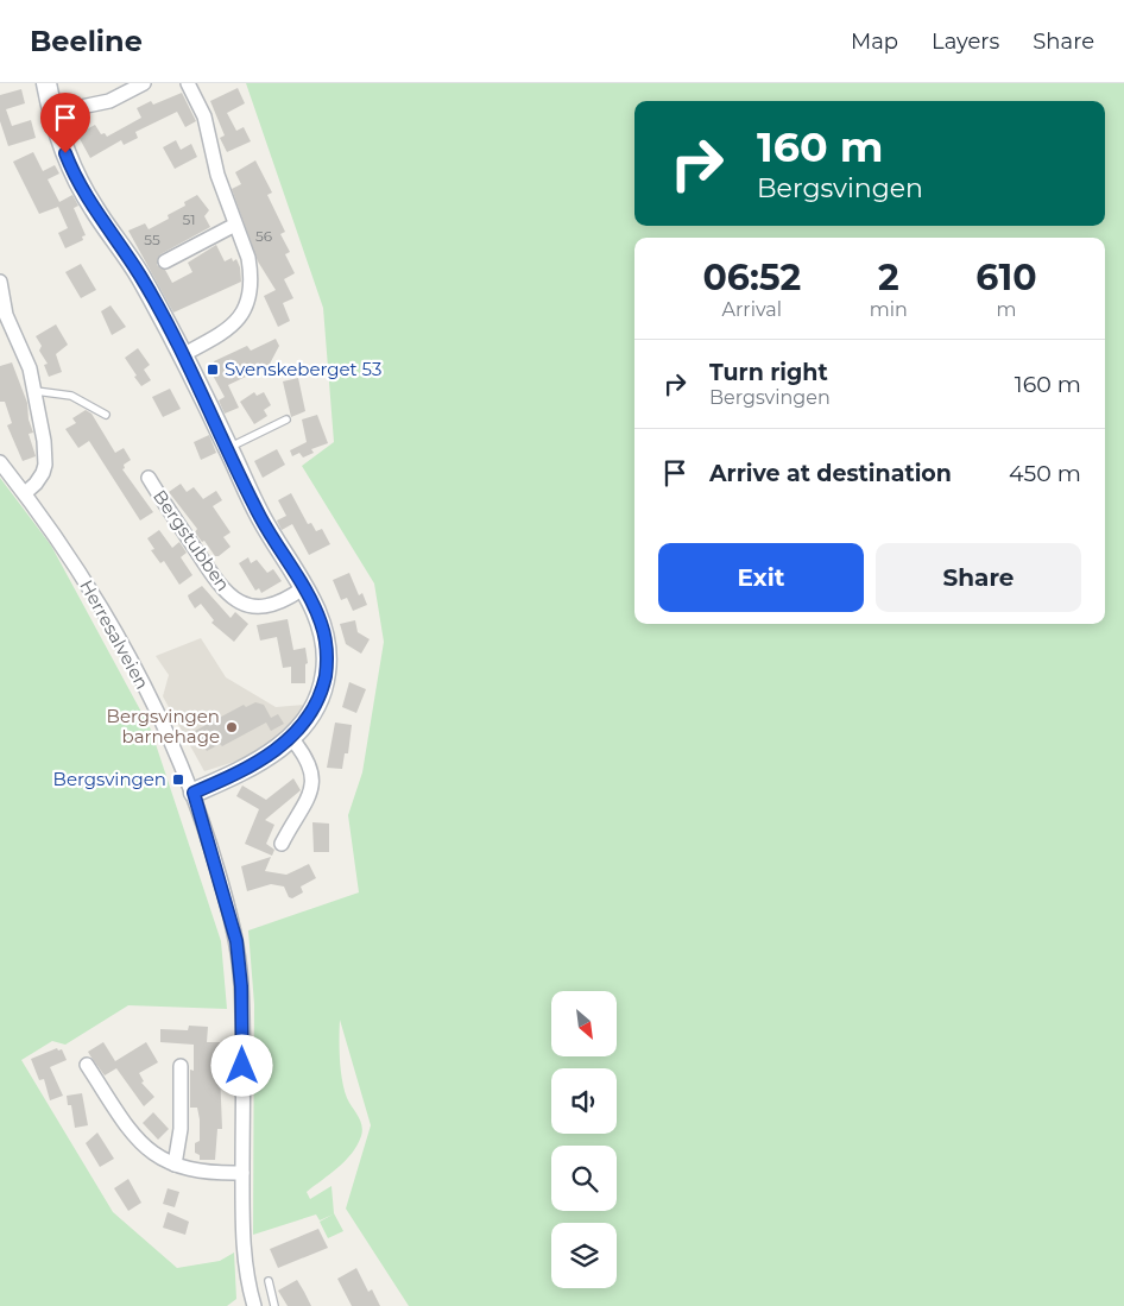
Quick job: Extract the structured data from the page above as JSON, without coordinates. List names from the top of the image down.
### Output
{
  "streets": {
    "street": ["Bergstubben", "Herresalveien"]
  },
  "places": {
    "transit": ["Svenskeberget 53", "Bergsvingen"],
    "other": ["Bergsvingen barnehage"]
  },
  "house_numbers": ["51", "56", "55"],
  "north": "bottom right",
  "page": {
    "header": "Beeline",
    "nav": ["Map", "Layers", "Share"],
    "turn": ["160 m", "Bergsvingen"],
    "eta": [
      "06:52",
      "Arrival",
      "2",
      "min",
      "610",
      "m"
    ],
    "list": [
      {
        "name": "Turn right",
        "note": "Bergsvingen",
        "value": "160 m"
      },
      {
        "name": "Arrive at destination",
        "value": "450 m"
      }
    ],
    "buttons": ["Exit", "Share"]
  }
}
